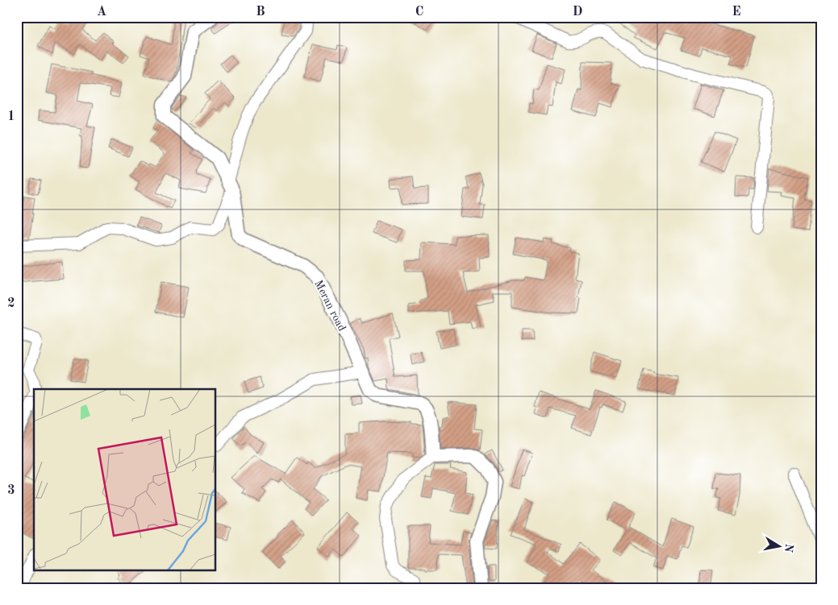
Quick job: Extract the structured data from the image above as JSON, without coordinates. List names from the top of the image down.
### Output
{
  "streets": {
    "street": ["Meran road"]
  },
  "north": "right",
  "grid": {
    "columns": [
      "A",
      "B",
      "C",
      "D",
      "E"
    ],
    "rows": ["1", "2", "3"]
  }
}
